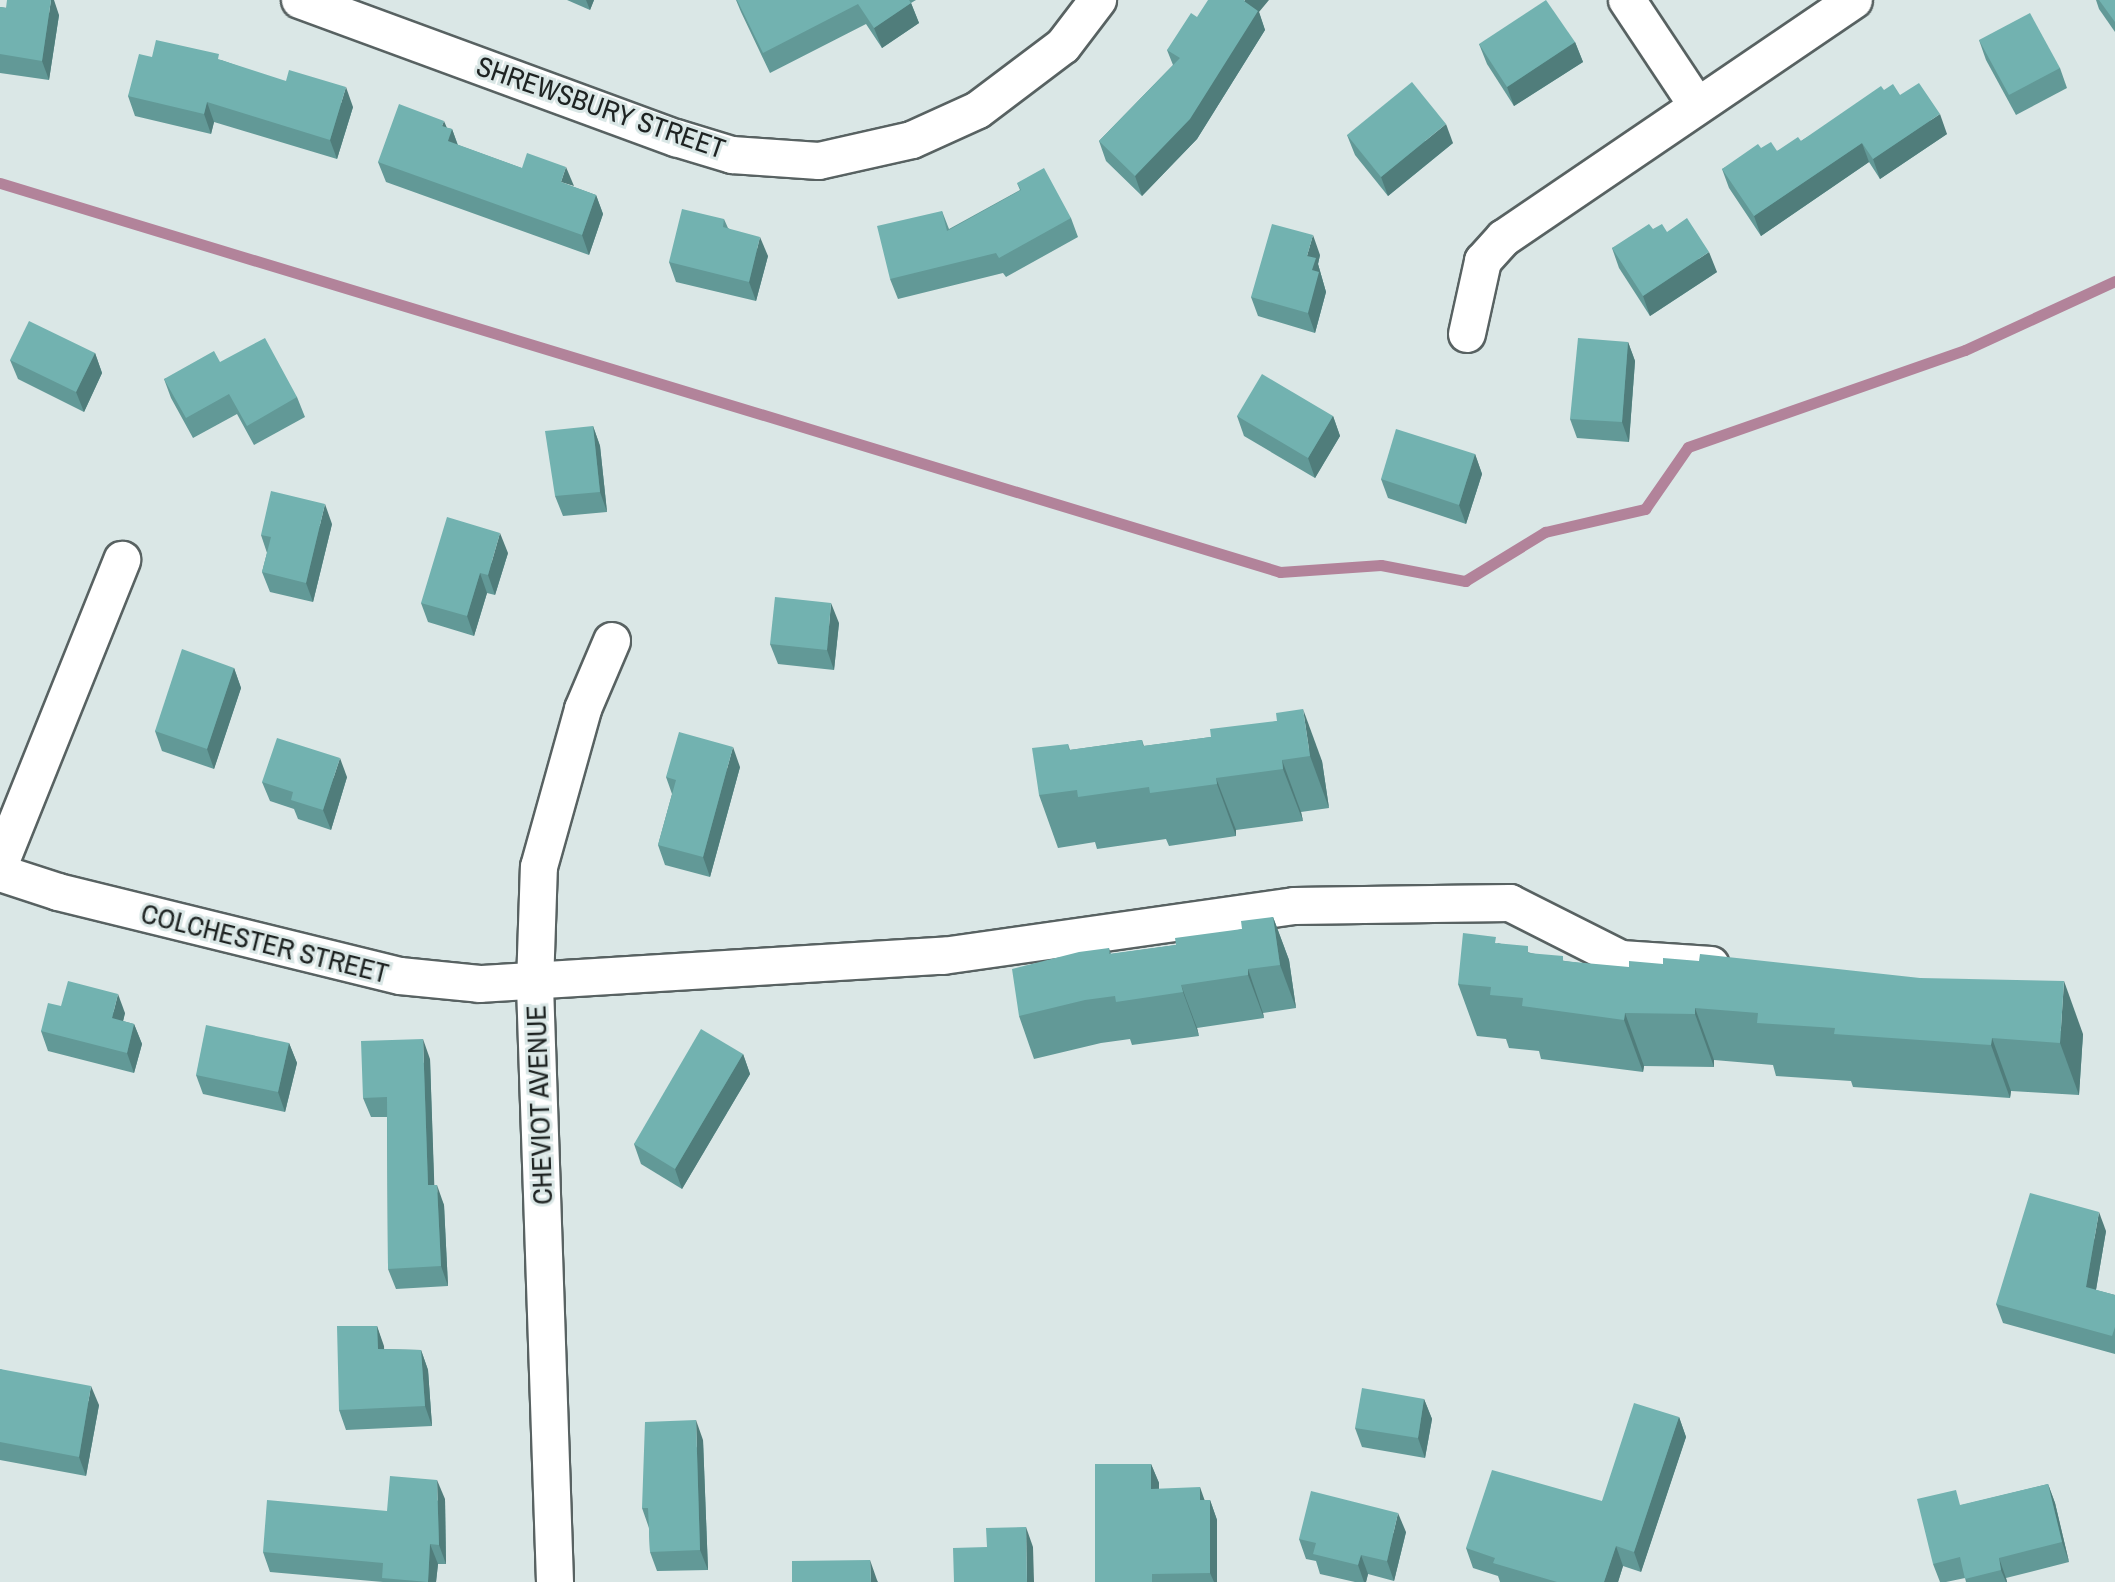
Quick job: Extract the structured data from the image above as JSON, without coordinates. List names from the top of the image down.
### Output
{
  "streets": {
    "street": ["SHREWSBURY STREET", "COLCHESTER STREET", "CHEVIOT AVENUE"]
  },
  "crossings": [
    ["COLCHESTER STREET", "CHEVIOT AVENUE"]
  ]
}
